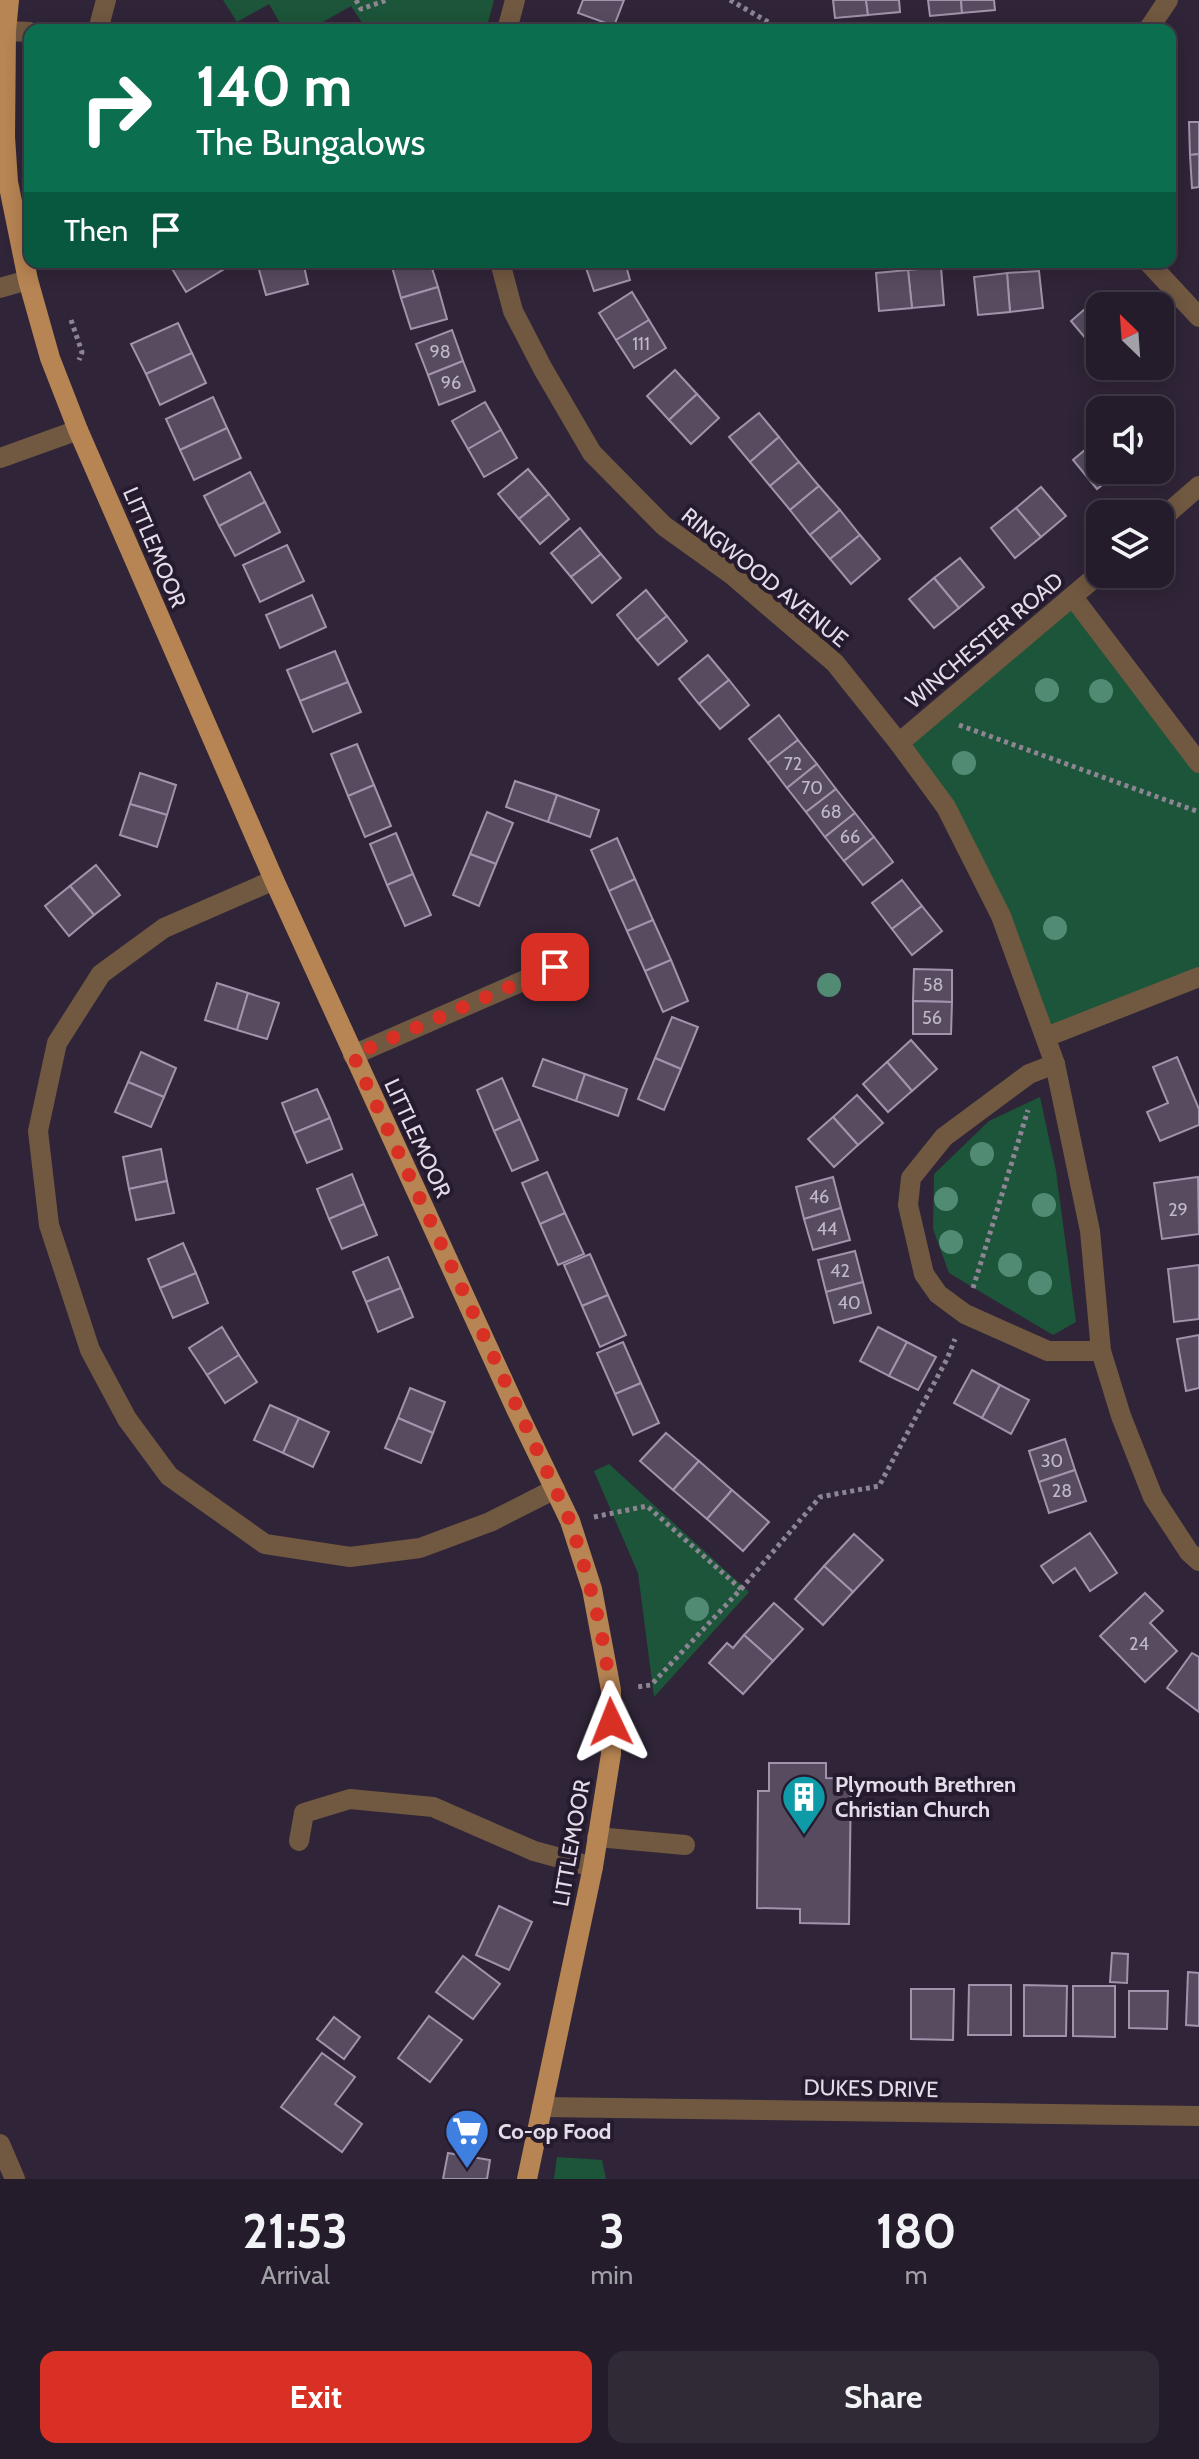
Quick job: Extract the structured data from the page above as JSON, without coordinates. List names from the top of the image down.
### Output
{
  "streets": {
    "main road": ["LITTLEMOOR"],
    "street": ["RINGWOOD AVENUE", "WINCHESTER ROAD", "DUKES DRIVE"]
  },
  "crossings": [
    ["LITTLEMOOR", "DUKES DRIVE"],
    ["RINGWOOD AVENUE", "WINCHESTER ROAD"]
  ],
  "places": {
    "building": ["Plymouth Brethren Christian Church"],
    "supermarket": ["Co-op Food"]
  },
  "house_numbers": [
    "111",
    "98",
    "96",
    "72",
    "70",
    "68",
    "66",
    "58",
    "56",
    "46",
    "29",
    "44",
    "42",
    "40",
    "30",
    "28",
    "24"
  ],
  "north": "top left",
  "page": {
    "turn": ["140 m", "The Bungalows"],
    "then": "Then",
    "eta": [
      "21:53",
      "Arrival",
      "3",
      "min",
      "180",
      "m"
    ],
    "buttons": ["Exit", "Share"]
  }
}
